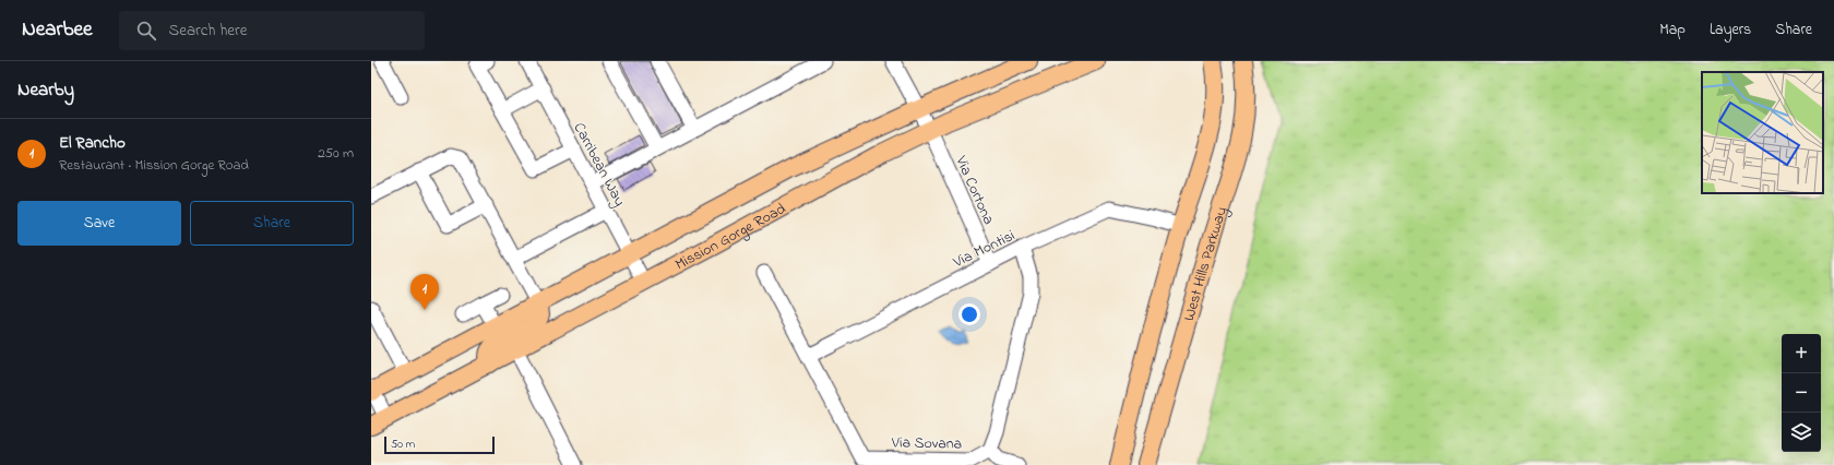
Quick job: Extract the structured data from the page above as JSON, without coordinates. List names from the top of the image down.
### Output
{
  "streets": {
    "main road": ["Mission Gorge Road", "West Hills Parkway"],
    "street": [
      "Carribean Way",
      "Via Cortona",
      "Via Montisi",
      "Via Sovana"
    ]
  },
  "crossings": [
    ["Carribean Way", "Mission Gorge Road"],
    ["Via Cortona", "Mission Gorge Road"],
    ["Via Cortona", "Via Montisi"],
    ["Via Montisi", "West Hills Parkway"],
    ["Via Montisi", "Via Sovana"]
  ],
  "scale_bar": "50 m",
  "page": {
    "header": "Nearbee",
    "search": "Search here",
    "nav": ["Map", "Layers", "Share"],
    "heading": "Nearby",
    "list": [
      {
        "mark": "1",
        "name": "El Rancho",
        "note": "Restaurant · Mission Gorge Road",
        "value": "250 m"
      }
    ],
    "buttons": ["Save", "Share"],
    "pins": "1",
    "map_buttons": ["+", "−"],
    "scale": "50 m"
  }
}
